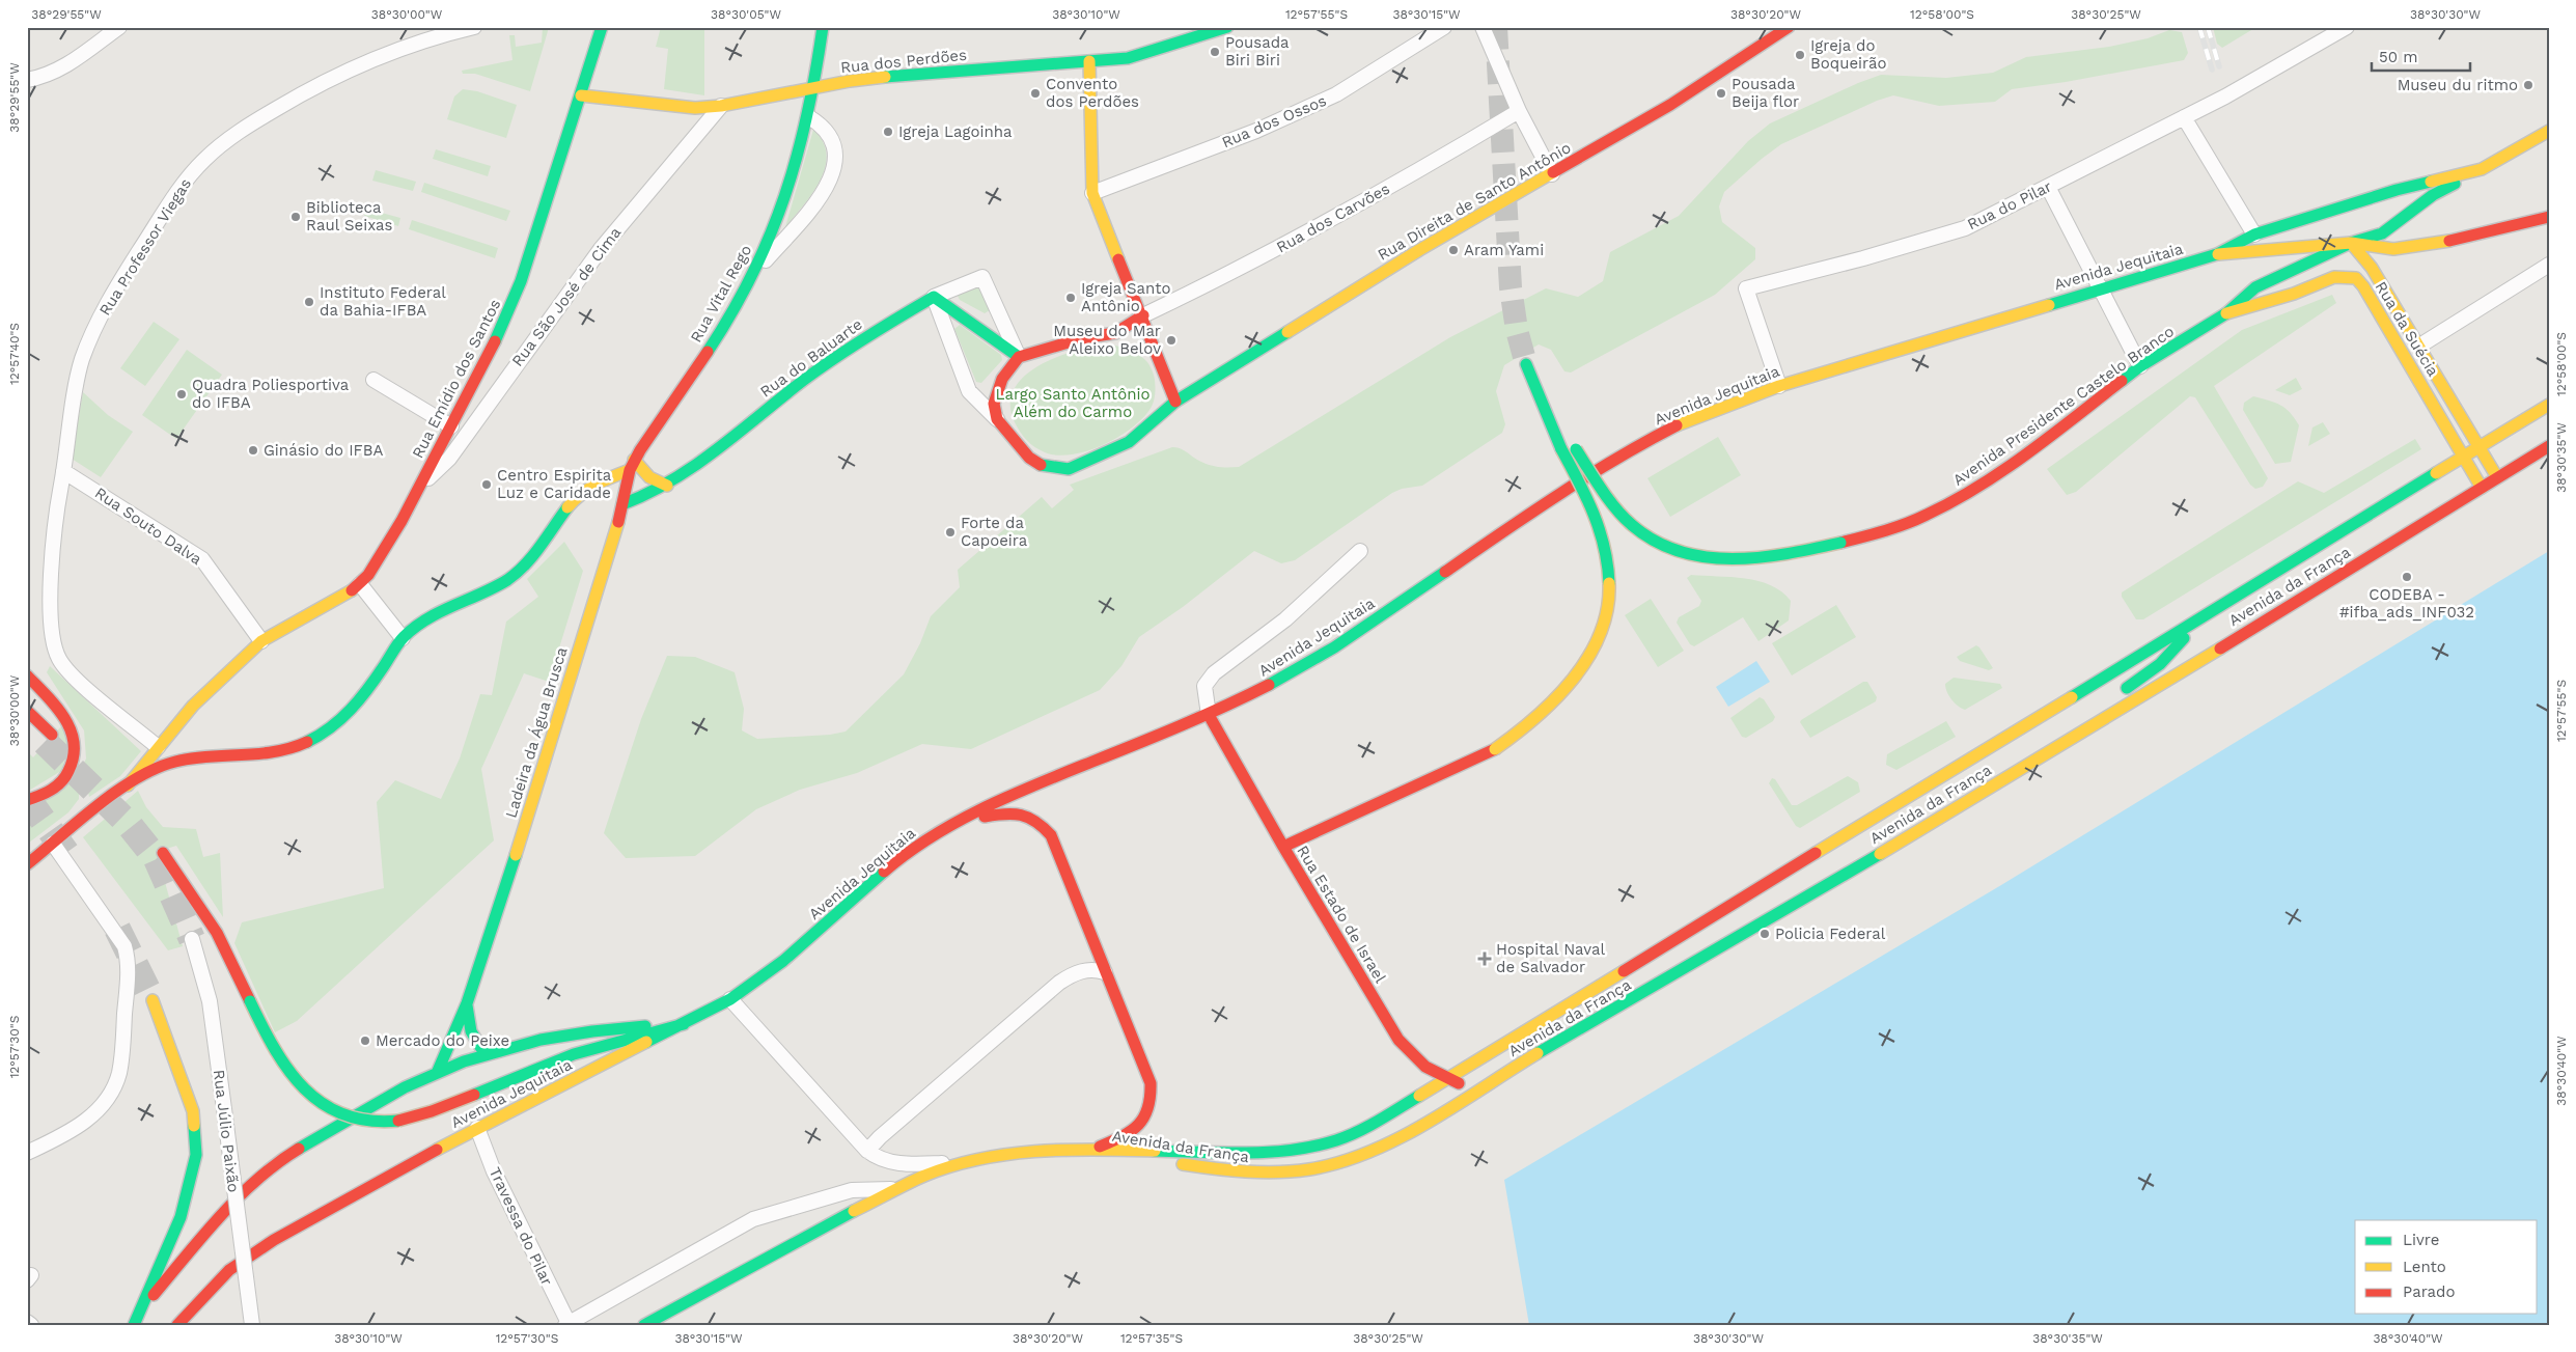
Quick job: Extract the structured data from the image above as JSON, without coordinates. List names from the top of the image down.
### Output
{
  "streets": {
    "main road": [
      "Rua dos Perdões",
      "Rua Direita de Santo Antônio",
      "Avenida Jequitaia",
      "Rua Vital Rego",
      "Rua da Suécia",
      "Rua do Baluarte",
      "Rua Emídio dos Santos",
      "Avenida Presidente Castelo Branco",
      "Avenida da França",
      "Ladeira da Água Brusca",
      "Rua Estado de Israel"
    ],
    "street": [
      "Rua dos Ossos",
      "Rua do Pilar",
      "Rua dos Carvões",
      "Rua Professor Viegas",
      "Rua São José de Cima",
      "Rua Souto Dalva",
      "Rua Júlio Paixão",
      "Travessa do Pilar"
    ]
  },
  "crossings": [
    ["Rua dos Perdões", "Rua Vital Rego"],
    ["Rua dos Perdões", "Rua São José de Cima"],
    ["Rua dos Perdões", "Rua Emídio dos Santos"],
    ["Rua do Pilar", "Avenida Jequitaia"],
    ["Rua Professor Viegas", "Rua Souto Dalva"],
    ["Avenida Jequitaia", "Avenida Presidente Castelo Branco"],
    ["Avenida Jequitaia", "Rua Estado de Israel"],
    ["Avenida Jequitaia", "Travessa do Pilar"],
    ["Rua Vital Rego", "Ladeira da Água Brusca"],
    ["Rua São José de Cima", "Rua Emídio dos Santos"],
    ["Rua da Suécia", "Avenida Presidente Castelo Branco"],
    ["Rua da Suécia", "Avenida da França"],
    ["Rua do Baluarte", "Ladeira da Água Brusca"],
    ["Avenida Presidente Castelo Branco", "Rua Estado de Israel"],
    ["Avenida da França", "Rua Estado de Israel"]
  ],
  "parks": ["Largo Santo Antônio Além do Carmo"],
  "places": {
    "other": [
      "Pousada Biri Biri",
      "Igreja do Boqueirão",
      "Museu du ritmo",
      "Convento dos Perdões",
      "Pousada Beija flor",
      "Igreja Lagoinha",
      "Biblioteca Raul Seixas",
      "Aram Yami",
      "Igreja Santo Antônio",
      "Instituto Federal da Bahia-IFBA",
      "Museu do Mar Aleixo Belov",
      "Quadra Poliesportiva do IFBA",
      "Ginásio do IFBA",
      "Centro Espirita Luz e Caridade",
      "Forte da Capoeira",
      "CODEBA - #ifba_ads_INF032",
      "Policia Federal",
      "Mercado do Peixe"
    ],
    "health": ["Hospital Naval de Salvador"]
  },
  "legend": ["Livre", "Lento", "Parado"],
  "scale_bar": "50 m",
  "coordinates": [
    "38°29'55\"W",
    "38°30'00\"W",
    "38°30'05\"W",
    "38°30'10\"W",
    "12°57'55\"S",
    "38°30'15\"W",
    "38°30'20\"W",
    "12°58'00\"S",
    "38°30'25\"W",
    "38°30'30\"W",
    "12°57'40\"S",
    "38°30'35\"W",
    "12°57'30\"S",
    "38°30'40\"W",
    "12°57'35\"S"
  ]
}
